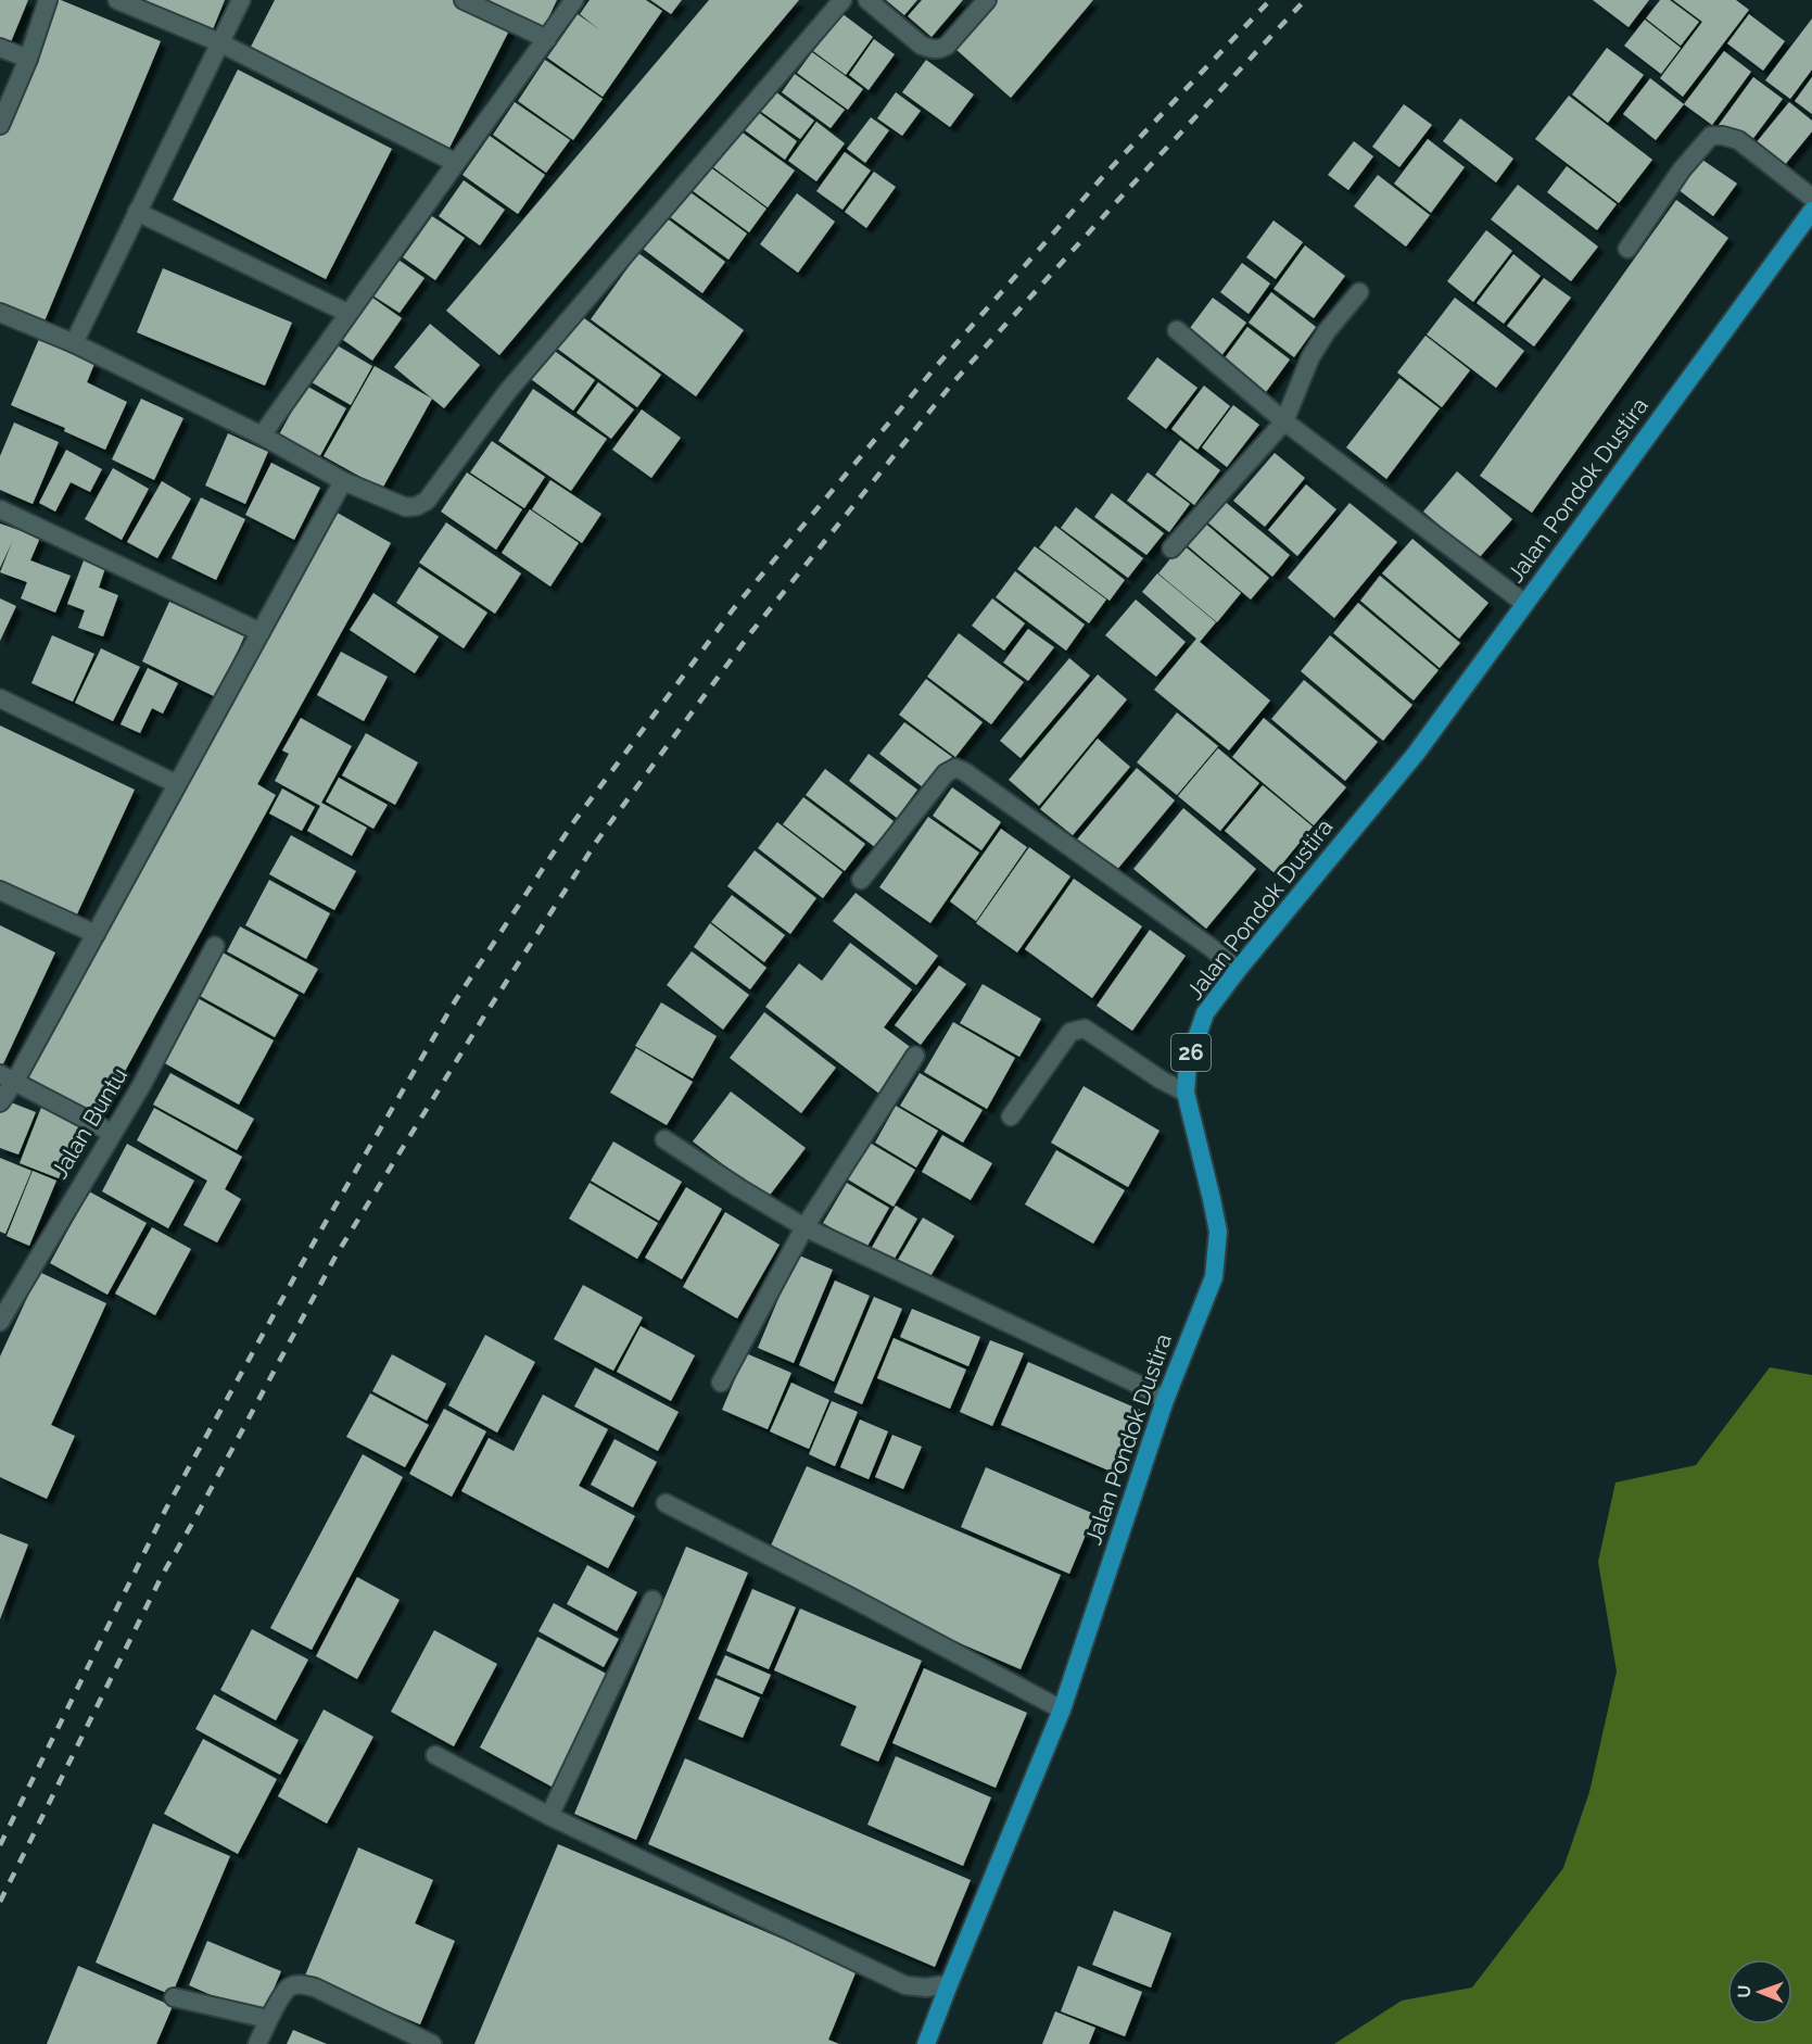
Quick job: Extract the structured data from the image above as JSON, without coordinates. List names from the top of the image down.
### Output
{
  "streets": {
    "main road": ["Jalan Pondok Dustira", "26"],
    "street": ["Jalan Buntu"]
  },
  "north": "left"
}
